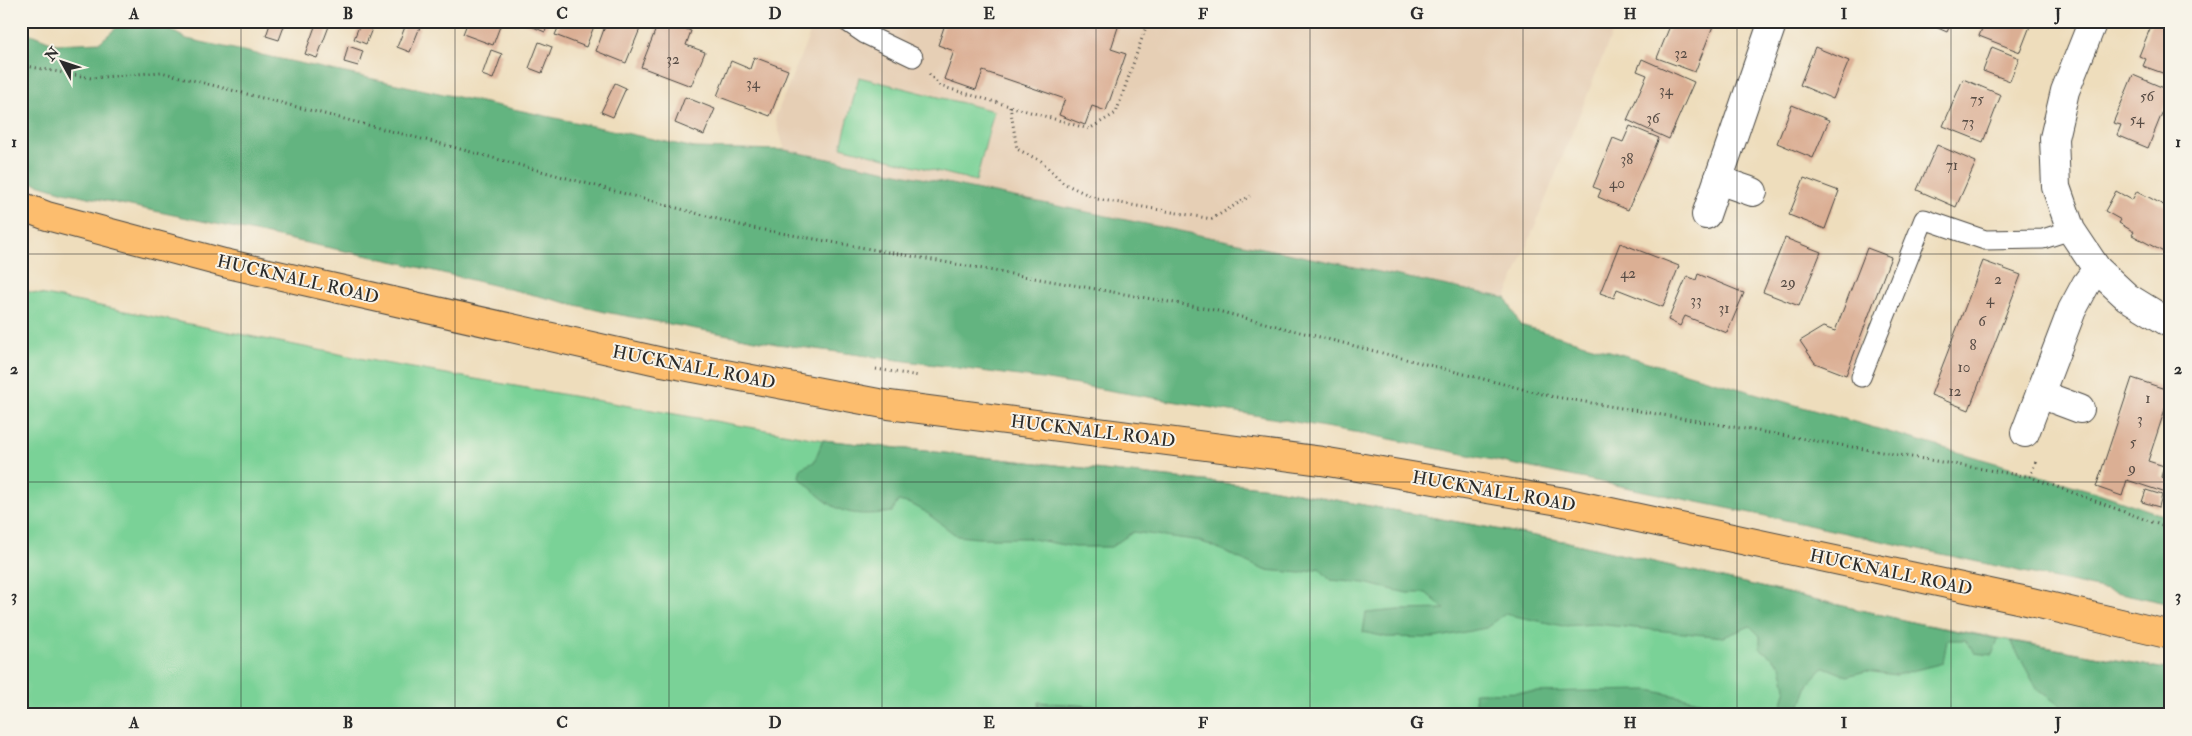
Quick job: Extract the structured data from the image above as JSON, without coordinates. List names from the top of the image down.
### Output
{
  "streets": {
    "main road": ["HUCKNALL ROAD"]
  },
  "house_numbers": [
    "32",
    "32",
    "34",
    "34",
    "56",
    "75",
    "36",
    "54",
    "73",
    "38",
    "71",
    "40",
    "42",
    "2",
    "29",
    "4",
    "33",
    "31",
    "6",
    "8",
    "10",
    "12",
    "1",
    "3",
    "5",
    "9"
  ],
  "north": "top left",
  "grid": {
    "columns": [
      "A",
      "B",
      "C",
      "D",
      "E",
      "F",
      "G",
      "H",
      "I",
      "J"
    ],
    "rows": ["1", "2", "3"]
  }
}
